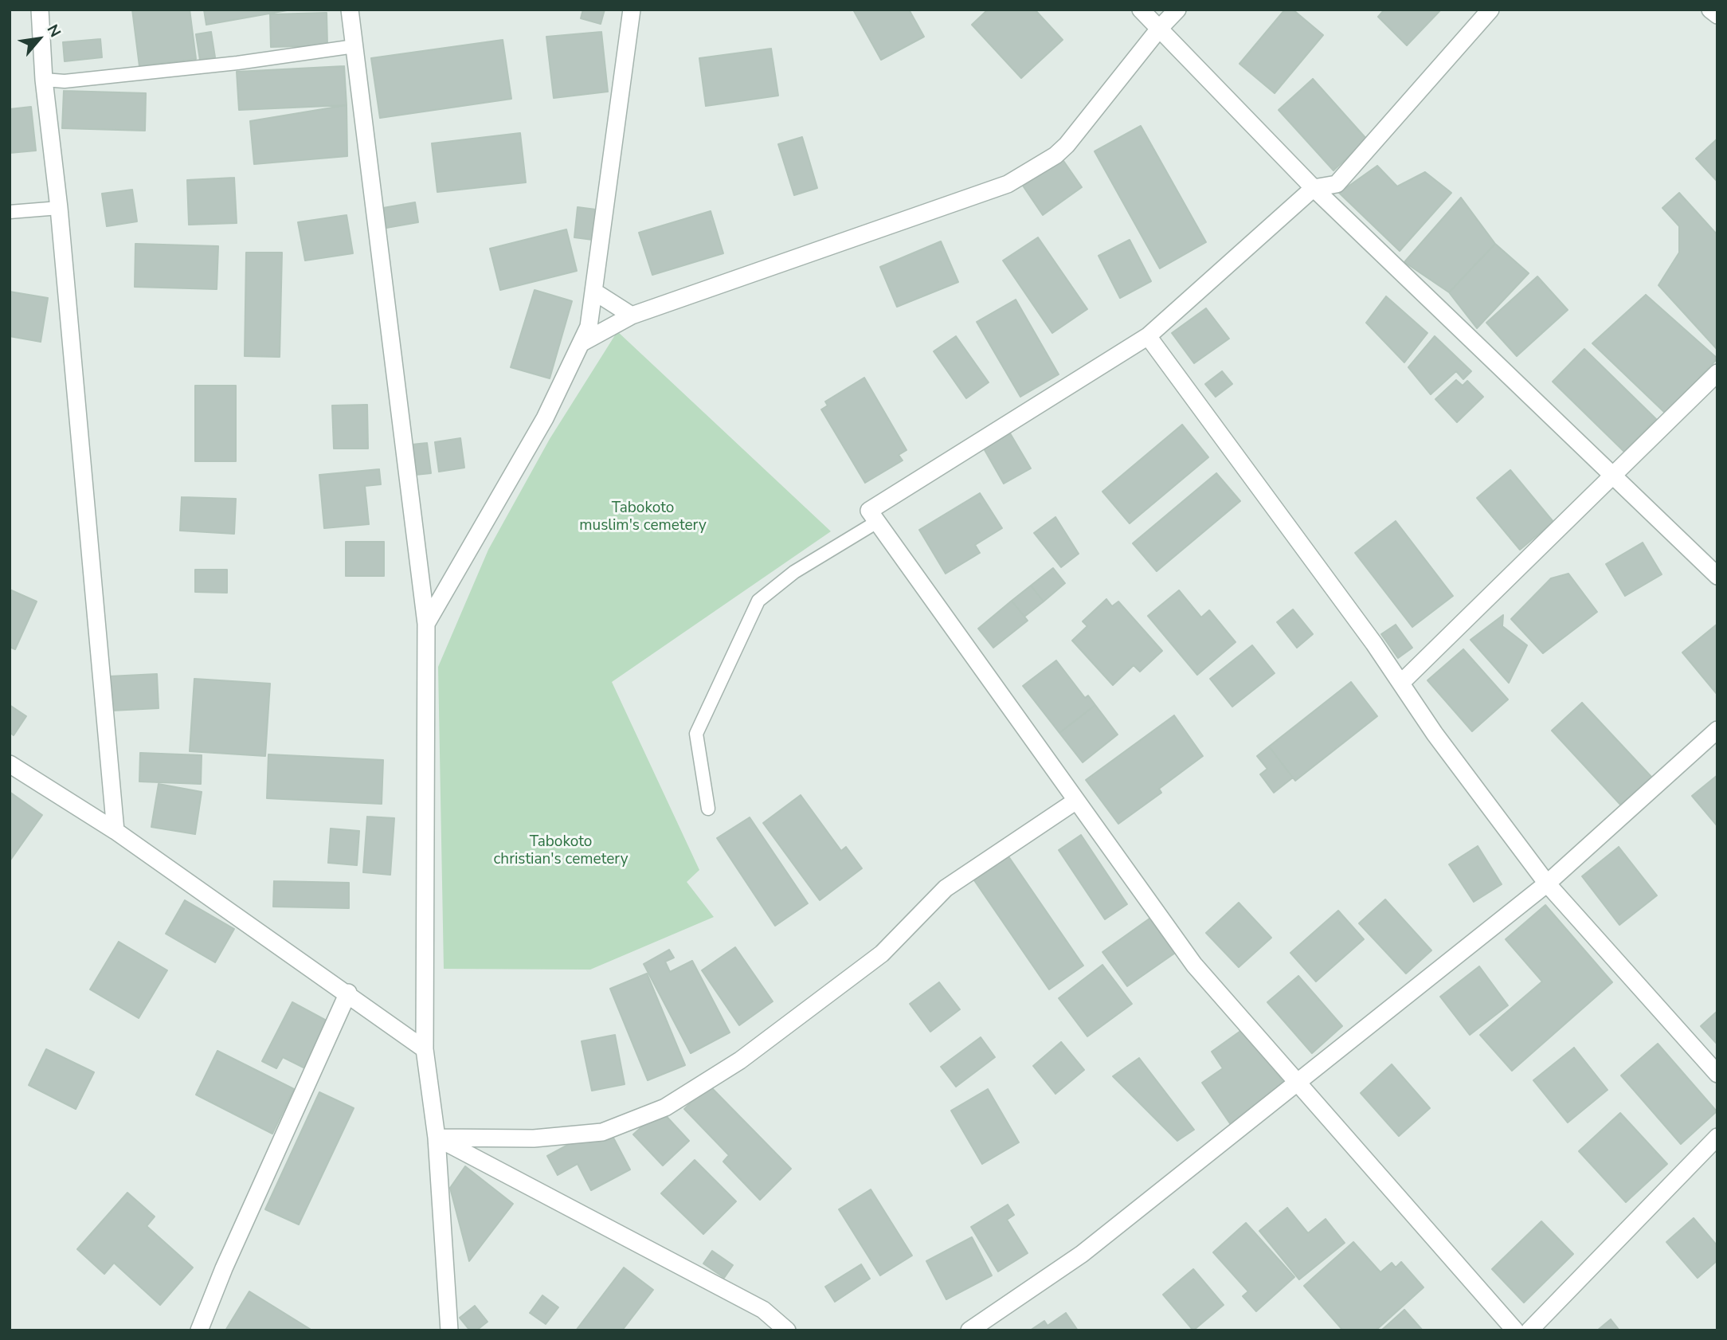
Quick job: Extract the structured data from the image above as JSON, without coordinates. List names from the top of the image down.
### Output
{
  "parks": ["Tabokoto muslim's cemetery", "Tabokoto christian's cemetery"],
  "north": "top right"
}
